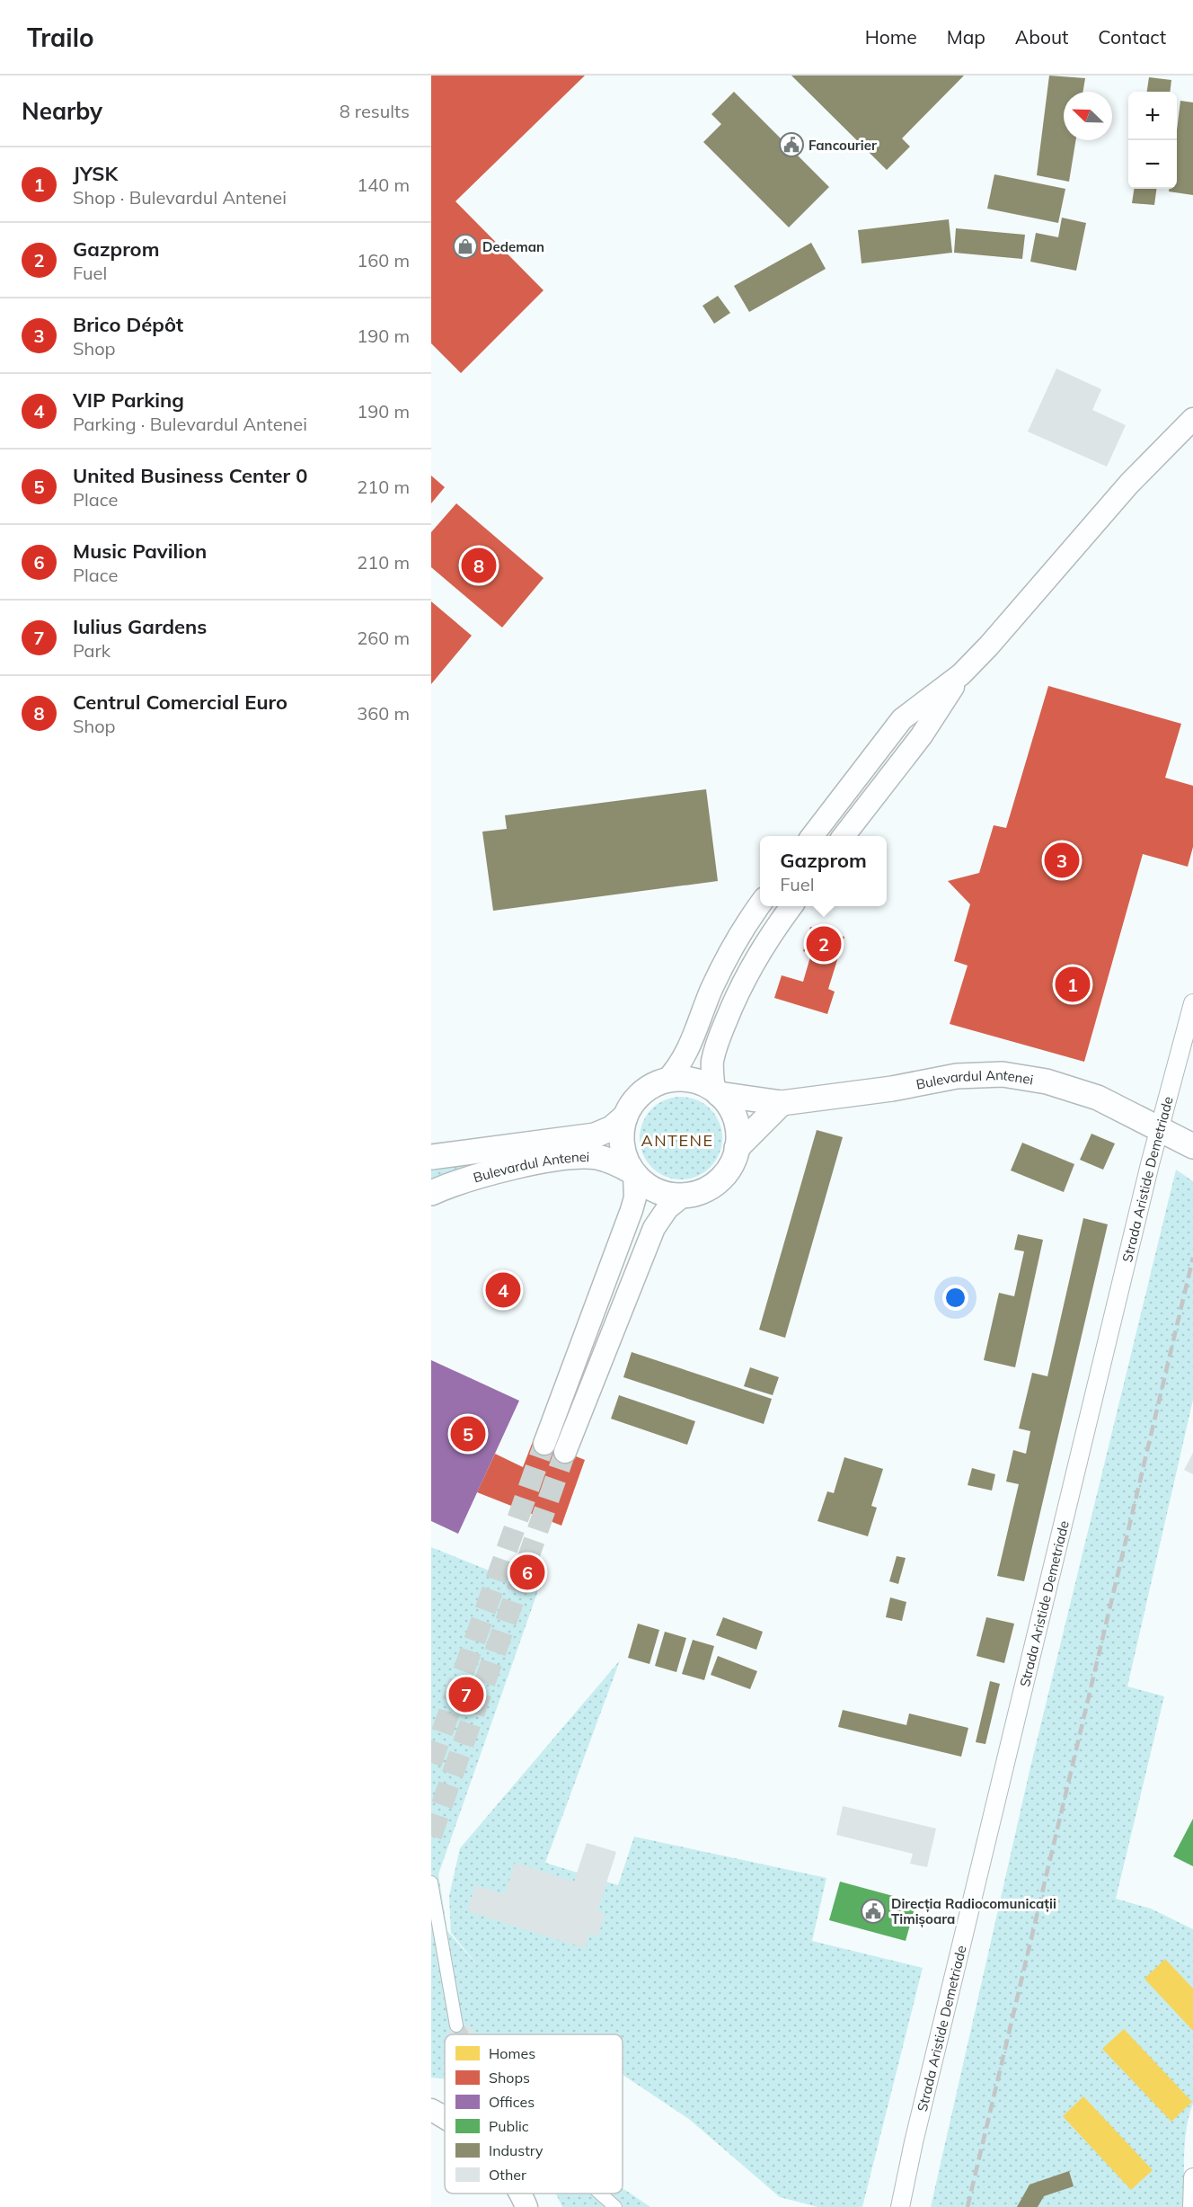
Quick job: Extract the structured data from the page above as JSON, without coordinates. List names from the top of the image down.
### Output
{
  "streets": {
    "main road": ["Bulevardul Antenei"],
    "street": ["Strada Aristide Demetriade"]
  },
  "crossings": [
    ["Bulevardul Antenei", "Strada Aristide Demetriade"]
  ],
  "districts": ["ANTENE"],
  "places": {
    "public building": ["Fancourier", "Direcția Radiocomunicații Timișoara"],
    "shop": ["Dedeman"]
  },
  "legend": [
    "Homes",
    "Shops",
    "Offices",
    "Public",
    "Industry",
    "Other"
  ],
  "north": "top left",
  "page": {
    "header": "Trailo",
    "nav": [
      "Home",
      "Map",
      "About",
      "Contact"
    ],
    "heading": ["Nearby", "8 results"],
    "map_buttons": ["+", "−"],
    "list": [
      {
        "mark": "1",
        "name": "JYSK",
        "note": "Shop · Bulevardul Antenei",
        "value": "140 m"
      },
      {
        "mark": "2",
        "name": "Gazprom",
        "note": "Fuel",
        "value": "160 m"
      },
      {
        "mark": "3",
        "name": "Brico Dépôt",
        "note": "Shop",
        "value": "190 m"
      },
      {
        "mark": "4",
        "name": "VIP Parking",
        "note": "Parking · Bulevardul Antenei",
        "value": "190 m"
      },
      {
        "mark": "5",
        "name": "United Business Center 0",
        "note": "Place",
        "value": "210 m"
      },
      {
        "mark": "6",
        "name": "Music Pavilion",
        "note": "Place",
        "value": "210 m"
      },
      {
        "mark": "7",
        "name": "Iulius Gardens",
        "note": "Park",
        "value": "260 m"
      },
      {
        "mark": "8",
        "name": "Centrul Comercial Euro",
        "note": "Shop",
        "value": "360 m"
      }
    ],
    "pins": [
      "8",
      "3",
      "2",
      "1",
      "4",
      "5",
      "6",
      "7"
    ],
    "popup": ["Gazprom", "Fuel"]
  }
}
